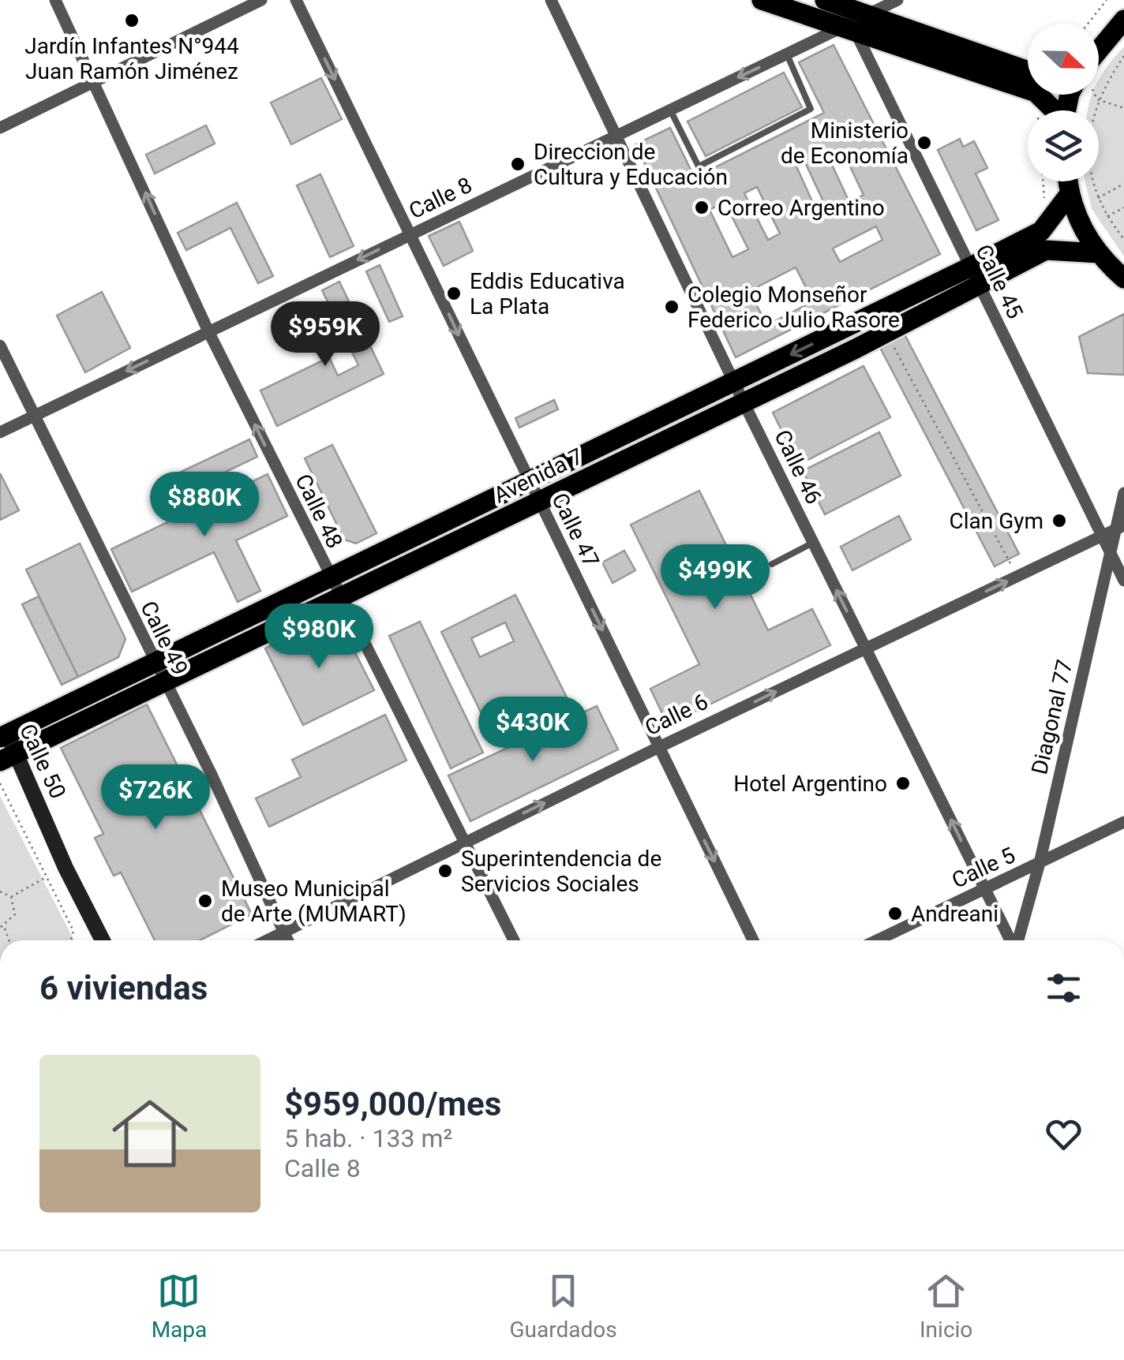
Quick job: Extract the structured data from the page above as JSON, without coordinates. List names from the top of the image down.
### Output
{
  "streets": {
    "main road": ["Avenida 7", "Calle 50"],
    "street": [
      "Calle 8",
      "Calle 45",
      "Calle 46",
      "Calle 48",
      "Calle 47",
      "Calle 49",
      "Calle 6",
      "Diagonal 77",
      "Calle 5"
    ]
  },
  "crossings": [
    ["Calle 8", "Calle 45"],
    ["Calle 8", "Calle 46"],
    ["Calle 8", "Calle 48"],
    ["Calle 8", "Calle 47"],
    ["Calle 8", "Calle 49"],
    ["Calle 45", "Avenida 7"],
    ["Calle 45", "Calle 6"],
    ["Calle 45", "Diagonal 77"],
    ["Calle 46", "Avenida 7"],
    ["Calle 46", "Calle 6"],
    ["Calle 46", "Calle 5"],
    ["Avenida 7", "Calle 48"],
    ["Avenida 7", "Calle 47"],
    ["Avenida 7", "Calle 49"],
    ["Avenida 7", "Calle 50"],
    ["Calle 48", "Calle 6"],
    ["Calle 47", "Calle 6"],
    ["Calle 49", "Calle 6"],
    ["Calle 6", "Diagonal 77"],
    ["Diagonal 77", "Calle 5"]
  ],
  "one_way": [
    "Calle 8",
    "Calle 46",
    "Calle 48",
    "Calle 47",
    "Calle 6"
  ],
  "places": [
    "Jardín Infantes N°944 Juan Ramón Jiménez",
    "Ministerio de Economía",
    "Direccion de Cultura y Educación",
    "Correo Argentino",
    "Eddis Educativa La Plata",
    "Colegio Monseñor Federico Julio Rasore",
    "Clan Gym",
    "Hotel Argentino",
    "Superintendencia de Servicios Sociales",
    "Museo Municipal de Arte (MUMART)",
    "Andreani"
  ],
  "north": "right",
  "page": {
    "price": [
      "$959K",
      "$880K",
      "$499K",
      "$980K",
      "$430K",
      "$726K"
    ],
    "heading": "6 viviendas",
    "list": [
      {
        "name": "$959,000/mes",
        "note": "5 hab. · 133 m² · Calle 8"
      }
    ],
    "tabs": ["Mapa", "Guardados", "Inicio"]
  }
}
